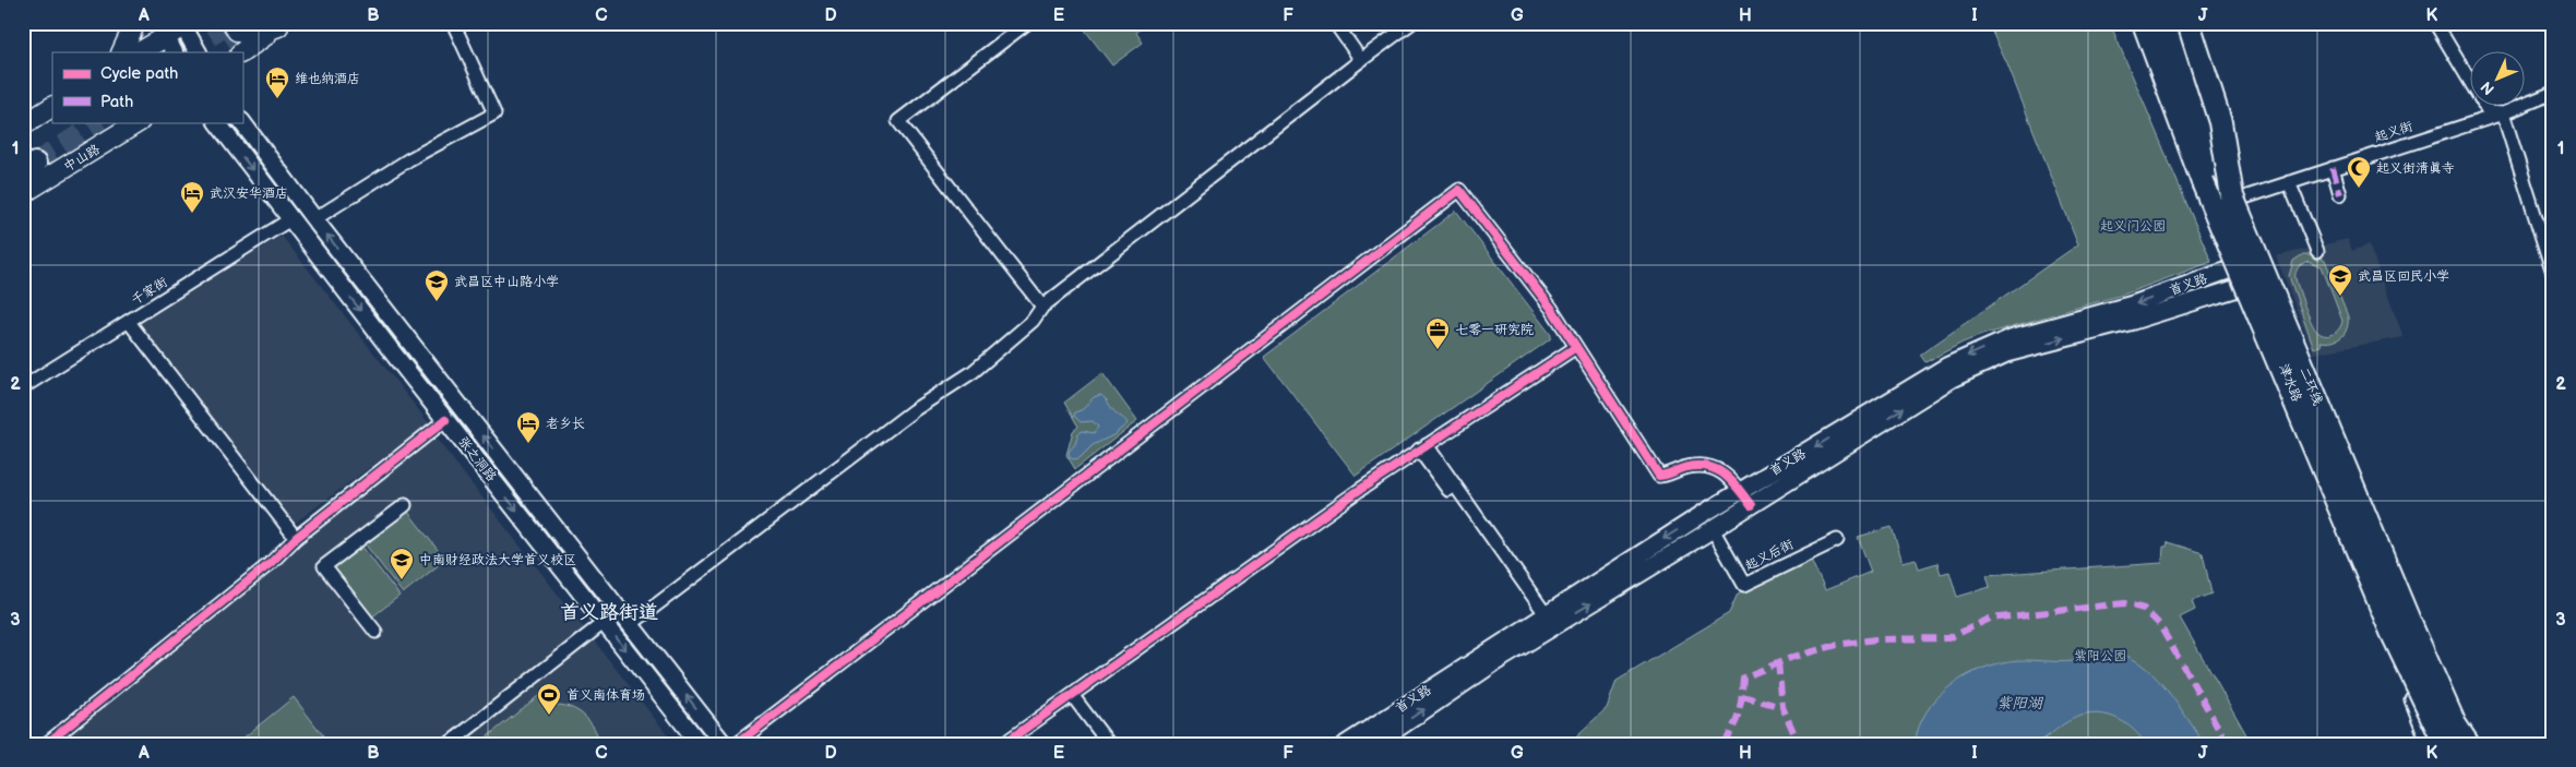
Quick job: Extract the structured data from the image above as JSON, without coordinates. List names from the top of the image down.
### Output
{
  "streets": {
    "highway": ["二环线"],
    "main road": [
      "中山路",
      "首义路",
      "津水路",
      "张之洞路"
    ],
    "street": ["起义街", "千家街", "起义后街"]
  },
  "crossings": [
    ["起义街", "津水路"],
    ["起义街", "二环线"],
    ["首义路", "津水路"],
    ["首义路", "起义后街"],
    ["千家街", "张之洞路"],
    ["津水路", "二环线"]
  ],
  "districts": ["首义路街道"],
  "water": ["紫阳湖"],
  "parks": ["起义门公园", "紫阳公园"],
  "places": {
    "hotel": ["维也纳酒店", "武汉安华酒店", "老乡长"],
    "mosque": ["起义街清真寺"],
    "school or university": ["武昌区回民小学", "武昌区中山路小学", "中南财经政法大学首义校区"],
    "office": ["七零一研究院"],
    "sports": ["首义南体育场"]
  },
  "legend": ["Cycle path", "Path"],
  "north": "bottom left",
  "grid": {
    "columns": [
      "A",
      "B",
      "C",
      "D",
      "E",
      "F",
      "G",
      "H",
      "I",
      "J",
      "K"
    ],
    "rows": ["1", "2", "3"]
  }
}
